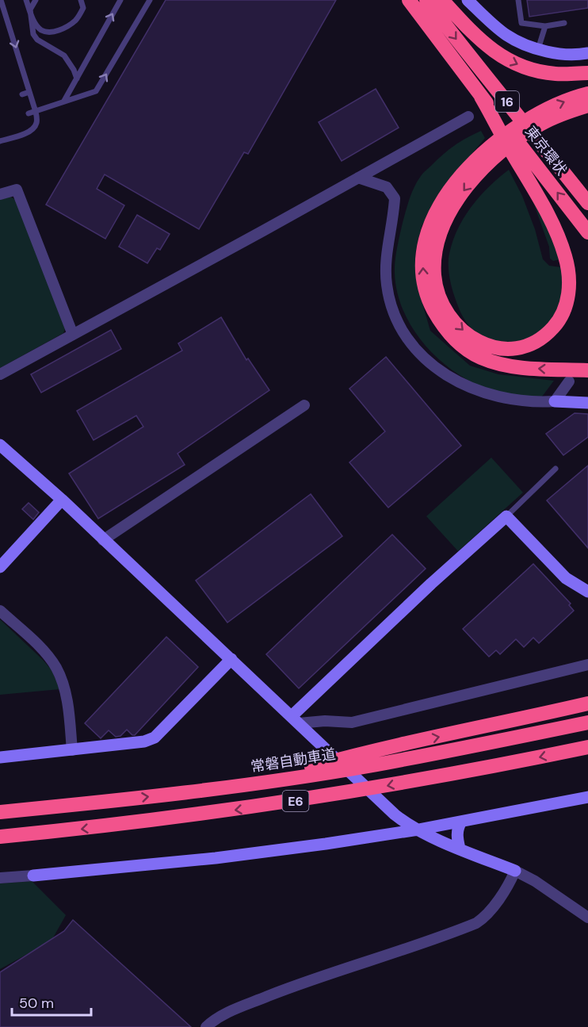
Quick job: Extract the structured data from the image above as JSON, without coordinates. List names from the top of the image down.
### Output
{
  "streets": {
    "highway": [
      "16",
      "東京環状",
      "常磐自動車道",
      "E6"
    ]
  },
  "scale_bar": "50 m"
}
